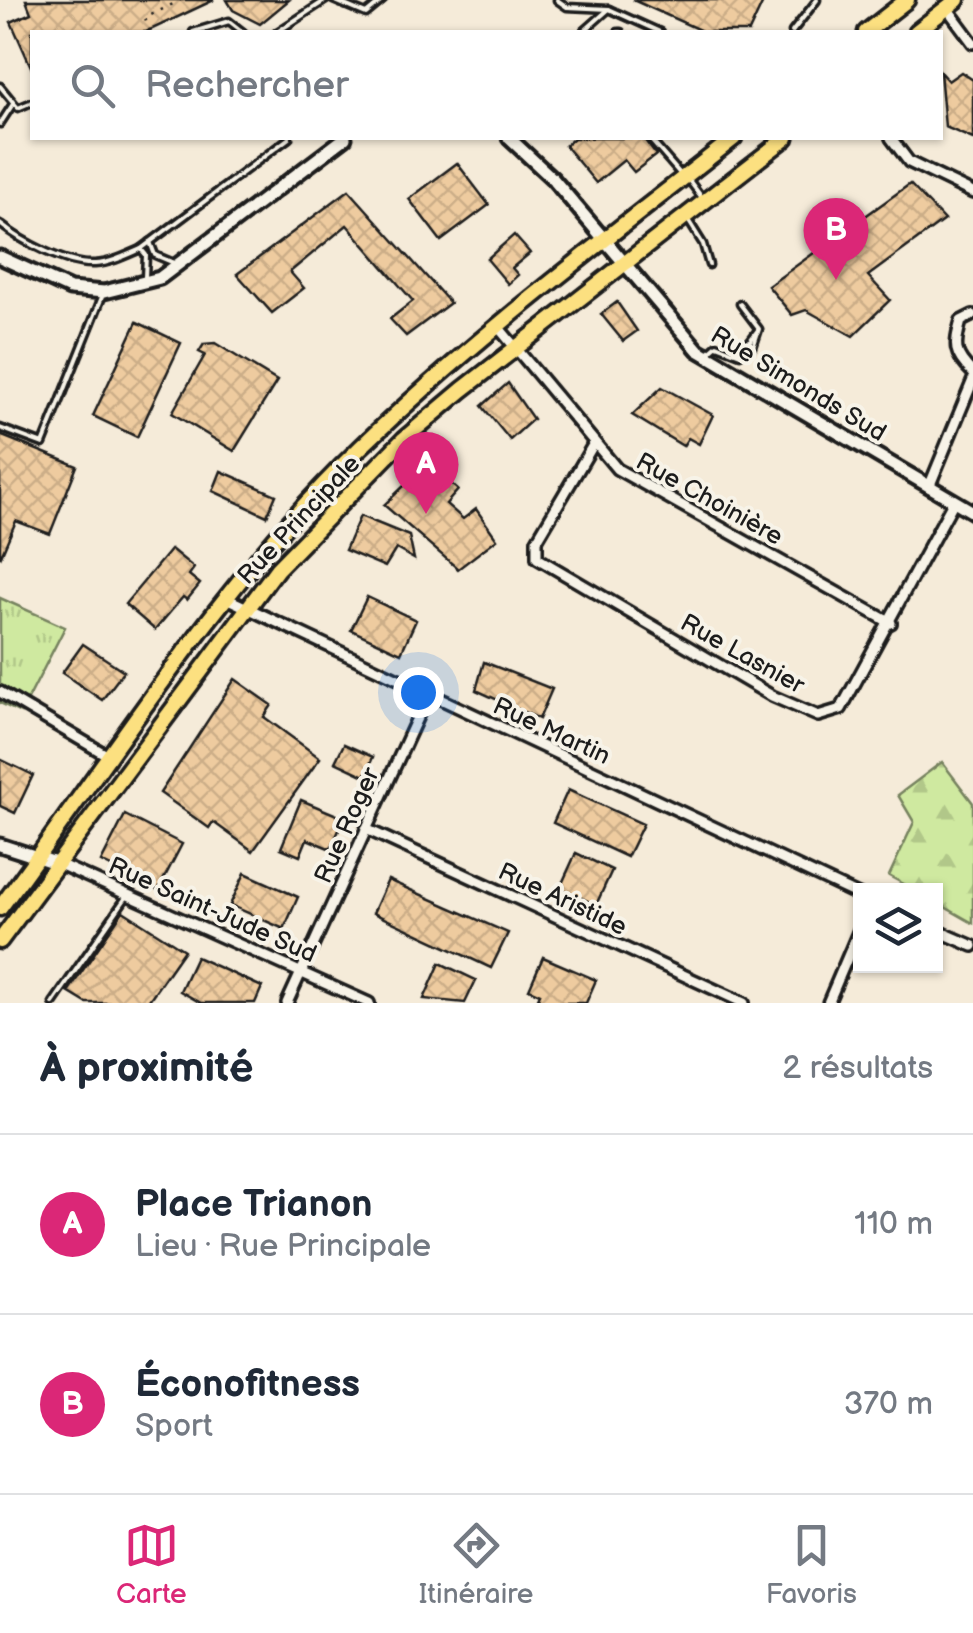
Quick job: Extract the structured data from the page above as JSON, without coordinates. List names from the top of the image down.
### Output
{
  "streets": {
    "main road": ["Rue Principale"],
    "street": [
      "Rue Simonds Sud",
      "Rue Choinière",
      "Rue Lasnier",
      "Rue Martin",
      "Rue Roger",
      "Rue Aristide",
      "Rue Saint-Jude Sud"
    ]
  },
  "crossings": [
    ["Rue Simonds Sud", "Rue Principale"],
    ["Rue Simonds Sud", "Rue Lasnier"],
    ["Rue Choinière", "Rue Principale"],
    ["Rue Choinière", "Rue Lasnier"],
    ["Rue Principale", "Rue Martin"],
    ["Rue Principale", "Rue Saint-Jude Sud"],
    ["Rue Martin", "Rue Roger"],
    ["Rue Roger", "Rue Aristide"],
    ["Rue Roger", "Rue Saint-Jude Sud"]
  ],
  "page": {
    "search": "Rechercher",
    "pins": ["B", "A"],
    "heading": ["À proximité", "2 résultats"],
    "list": [
      {
        "mark": "A",
        "name": "Place Trianon",
        "note": "Lieu · Rue Principale",
        "value": "110 m"
      },
      {
        "mark": "B",
        "name": "Éconofitness",
        "note": "Sport",
        "value": "370 m"
      }
    ],
    "nav": ["Carte", "Itinéraire", "Favoris"]
  }
}
